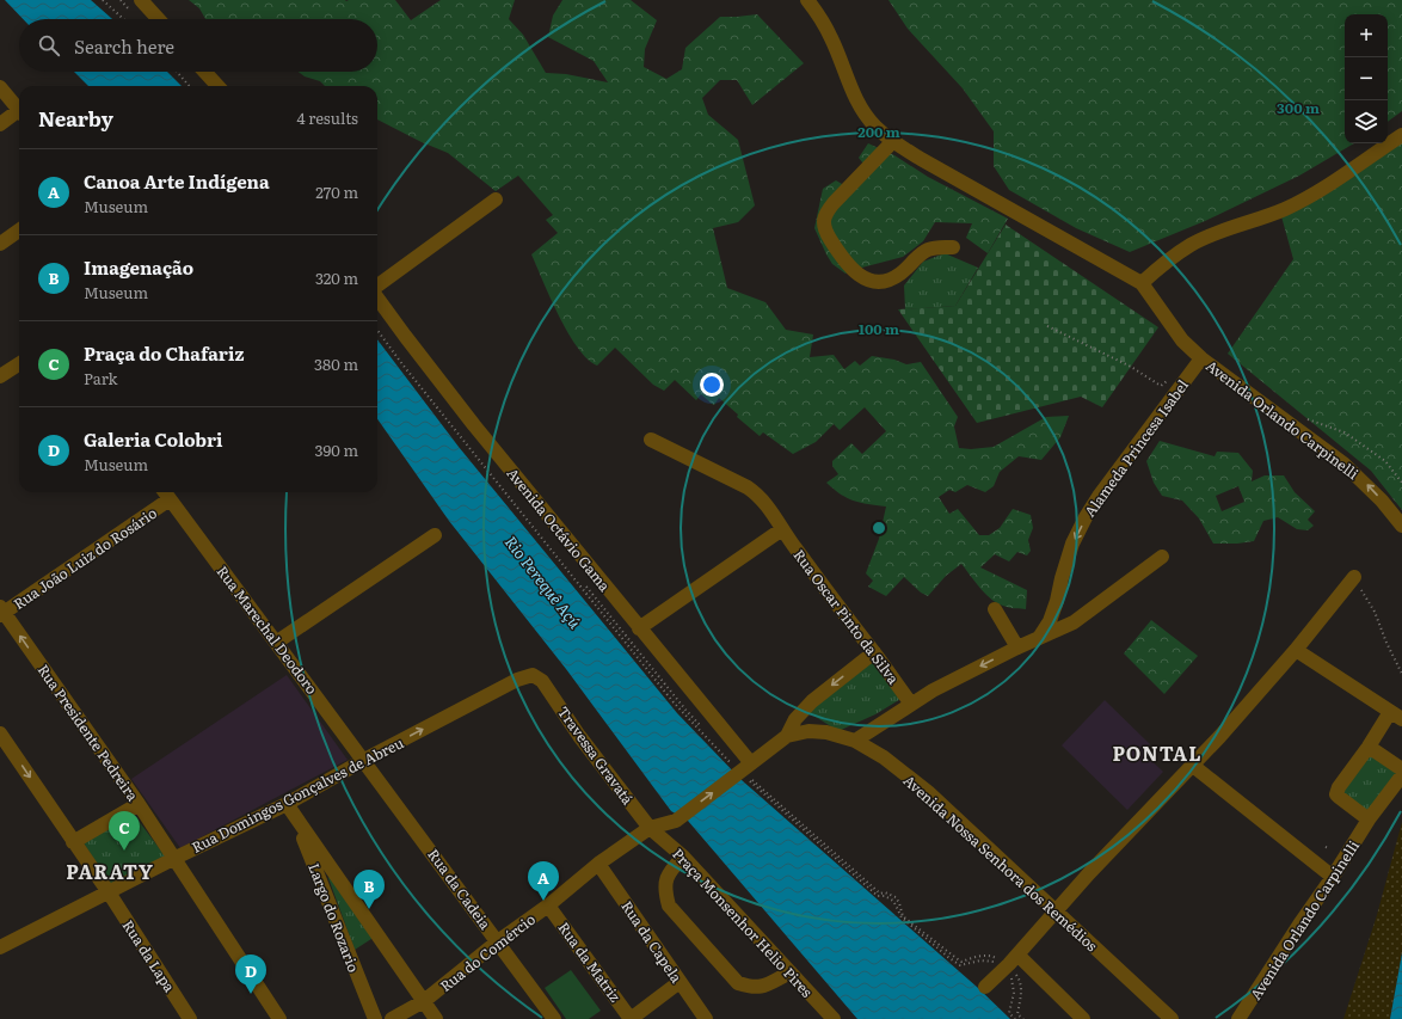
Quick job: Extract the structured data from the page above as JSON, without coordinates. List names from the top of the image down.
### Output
{
  "streets": {
    "street": [
      "Avenida Orlando Carpinelli",
      "Alameda Princesa Isabel",
      "Avenida Octávio Gama",
      "Rua João Luiz do Rosário",
      "Rua Oscar Pinto da Silva",
      "Rua Marechal Deodoro",
      "Rua Presidente Pedreira",
      "Travessa Gravatá",
      "Rua Domingos Gonçalves de Abreu",
      "Avenida Nossa Senhora dos Remédios",
      "Rua da Cadeia",
      "Largo do Rozario",
      "Praça Monsenhor Helio Pires",
      "Rua da Capela",
      "Rua do Comércio",
      "Rua da Lapa",
      "Rua da Matriz"
    ]
  },
  "crossings": [
    ["Avenida Orlando Carpinelli", "Alameda Princesa Isabel"],
    ["Avenida Octávio Gama", "Rua do Comércio"],
    ["Rua João Luiz do Rosário", "Rua Marechal Deodoro"],
    ["Rua João Luiz do Rosário", "Rua Presidente Pedreira"],
    ["Rua Marechal Deodoro", "Rua Domingos Gonçalves de Abreu"],
    ["Rua Marechal Deodoro", "Rua da Cadeia"],
    ["Rua Presidente Pedreira", "Rua Domingos Gonçalves de Abreu"],
    ["Travessa Gravatá", "Rua Domingos Gonçalves de Abreu"],
    ["Travessa Gravatá", "Praça Monsenhor Helio Pires"],
    ["Travessa Gravatá", "Rua do Comércio"],
    ["Rua Domingos Gonçalves de Abreu", "Rua da Cadeia"],
    ["Rua Domingos Gonçalves de Abreu", "Largo do Rozario"],
    ["Rua Domingos Gonçalves de Abreu", "Rua da Lapa"],
    ["Rua da Cadeia", "Rua do Comércio"],
    ["Largo do Rozario", "Rua do Comércio"],
    ["Praça Monsenhor Helio Pires", "Rua do Comércio"],
    ["Rua da Capela", "Rua do Comércio"],
    ["Rua da Capela", "Rua da Matriz"],
    ["Rua do Comércio", "Rua da Matriz"]
  ],
  "one_way": [
    "Avenida Orlando Carpinelli",
    "Alameda Princesa Isabel",
    "Rua Presidente Pedreira",
    "Rua da Lapa"
  ],
  "districts": ["PONTAL", "PARATY"],
  "water": ["Rio Perequê Açú"],
  "page": {
    "map_buttons": ["+", "−"],
    "search": "Search here",
    "heading": ["Nearby", "4 results"],
    "list": [
      {
        "mark": "A",
        "name": "Canoa Arte Indígena",
        "note": "Museum",
        "value": "270 m"
      },
      {
        "mark": "B",
        "name": "Imagenação",
        "note": "Museum",
        "value": "320 m"
      },
      {
        "mark": "C",
        "name": "Praça do Chafariz",
        "note": "Park",
        "value": "380 m"
      },
      {
        "mark": "D",
        "name": "Galeria Colobri",
        "note": "Museum",
        "value": "390 m"
      }
    ],
    "pins": [
      "C",
      "A",
      "B",
      "D"
    ]
  },
  "rings": ["300 m", "200 m", "100 m"]
}
